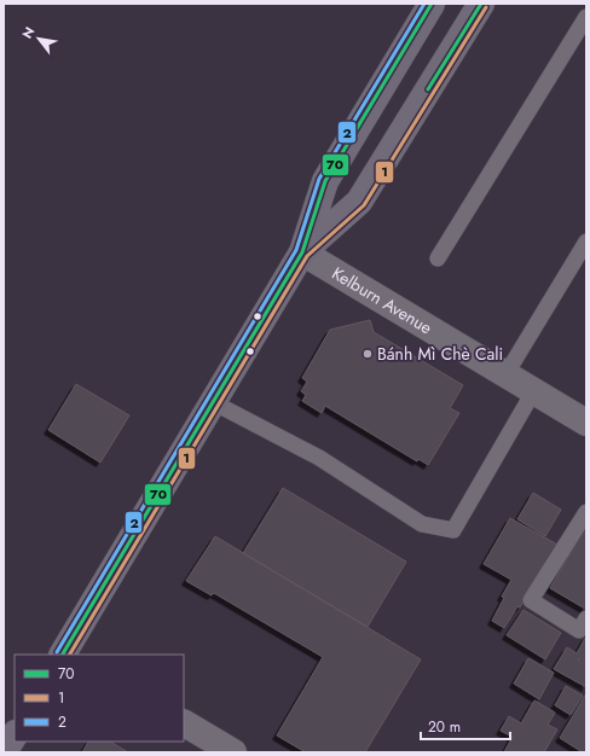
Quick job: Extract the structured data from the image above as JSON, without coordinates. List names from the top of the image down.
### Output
{
  "streets": {
    "street": ["Kelburn Avenue"]
  },
  "places": ["Bánh Mì Chè Cali"],
  "lines": ["transit line 70", "transit line 2", "transit line 1"],
  "legend": ["70", "1", "2"],
  "scale_bar": "20 m",
  "north": "top left"
}
